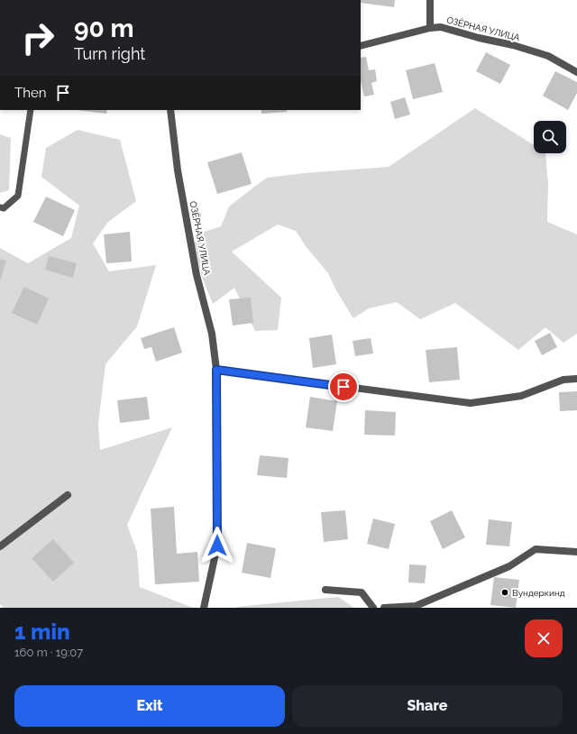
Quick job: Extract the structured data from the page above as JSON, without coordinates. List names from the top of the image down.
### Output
{
  "streets": {
    "street": ["ОЗЁРНАЯ УЛИЦА"]
  },
  "places": ["Вундеркинд"],
  "page": {
    "turn": ["90 m", "Turn right"],
    "then": "Then",
    "heading": ["1 min", "160 m · 19:07"],
    "buttons": ["Exit", "Share"]
  }
}
